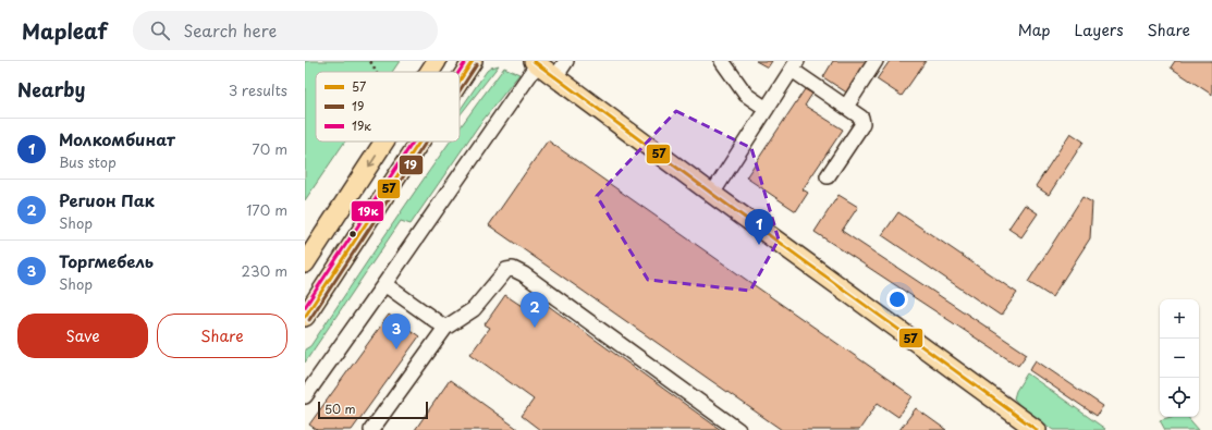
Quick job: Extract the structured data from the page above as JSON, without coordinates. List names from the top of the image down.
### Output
{
  "lines": ["transit line 57", "transit line 19к", "transit line 19"],
  "legend": ["57", "19", "19к"],
  "scale_bar": "50 m",
  "page": {
    "header": "Mapleaf",
    "search": "Search here",
    "nav": ["Map", "Layers", "Share"],
    "heading": ["Nearby", "3 results"],
    "list": [
      {
        "mark": "1",
        "name": "Молкомбинат",
        "note": "Bus stop",
        "value": "70 m"
      },
      {
        "mark": "2",
        "name": "Регион Пак",
        "note": "Shop",
        "value": "170 m"
      },
      {
        "mark": "3",
        "name": "Торгмебель",
        "note": "Shop",
        "value": "230 m"
      }
    ],
    "pins": ["1", "2", "3"],
    "map_buttons": ["+", "−"],
    "buttons": ["Save", "Share"],
    "scale": "50 m"
  }
}
